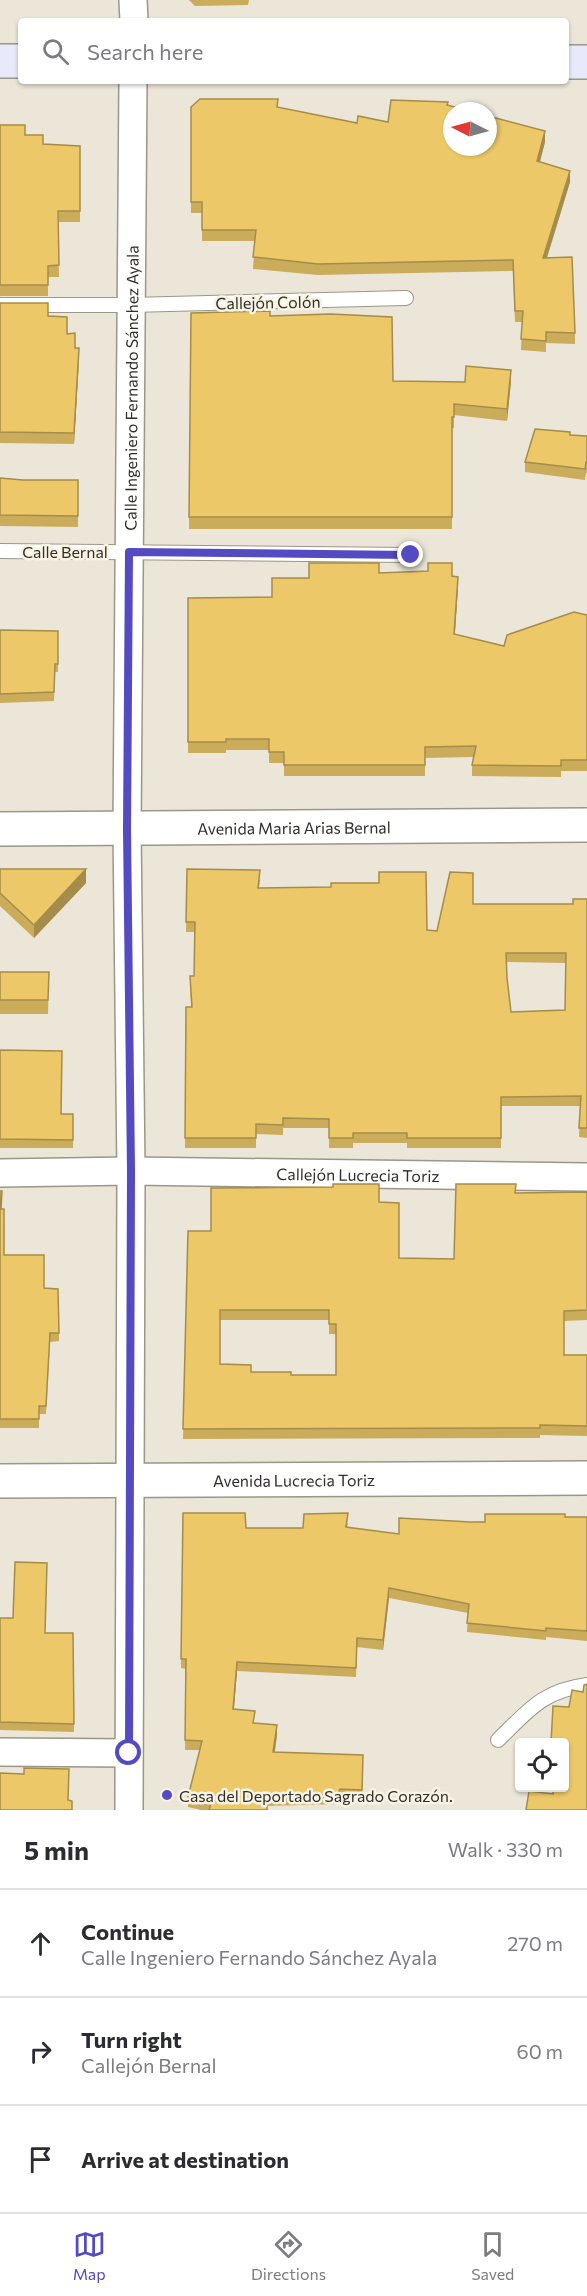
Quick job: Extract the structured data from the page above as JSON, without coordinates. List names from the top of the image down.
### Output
{
  "streets": {
    "street": [
      "Calle Ingeniero Fernando Sánchez Ayala",
      "Avenida Maria Arias Bernal",
      "Callejón Lucrecia Toriz",
      "Avenida Lucrecia Toriz"
    ],
    "lane": ["Callejón Colón", "Calle Bernal"]
  },
  "crossings": [
    ["Callejón Colón", "Calle Ingeniero Fernando Sánchez Ayala"],
    ["Calle Ingeniero Fernando Sánchez Ayala", "Calle Bernal"],
    ["Calle Ingeniero Fernando Sánchez Ayala", "Avenida Maria Arias Bernal"],
    ["Calle Ingeniero Fernando Sánchez Ayala", "Callejón Lucrecia Toriz"],
    ["Calle Ingeniero Fernando Sánchez Ayala", "Avenida Lucrecia Toriz"]
  ],
  "places": ["Casa del Deportado Sagrado Corazón."],
  "north": "left",
  "page": {
    "search": "Search here",
    "heading": ["5 min", "Walk · 330 m"],
    "list": [
      ["Continue", "Calle Ingeniero Fernando Sánchez Ayala", "270 m"],
      ["Turn right", "Callejón Bernal", "60 m"],
      "Arrive at destination"
    ],
    "nav": ["Map", "Directions", "Saved"]
  }
}
